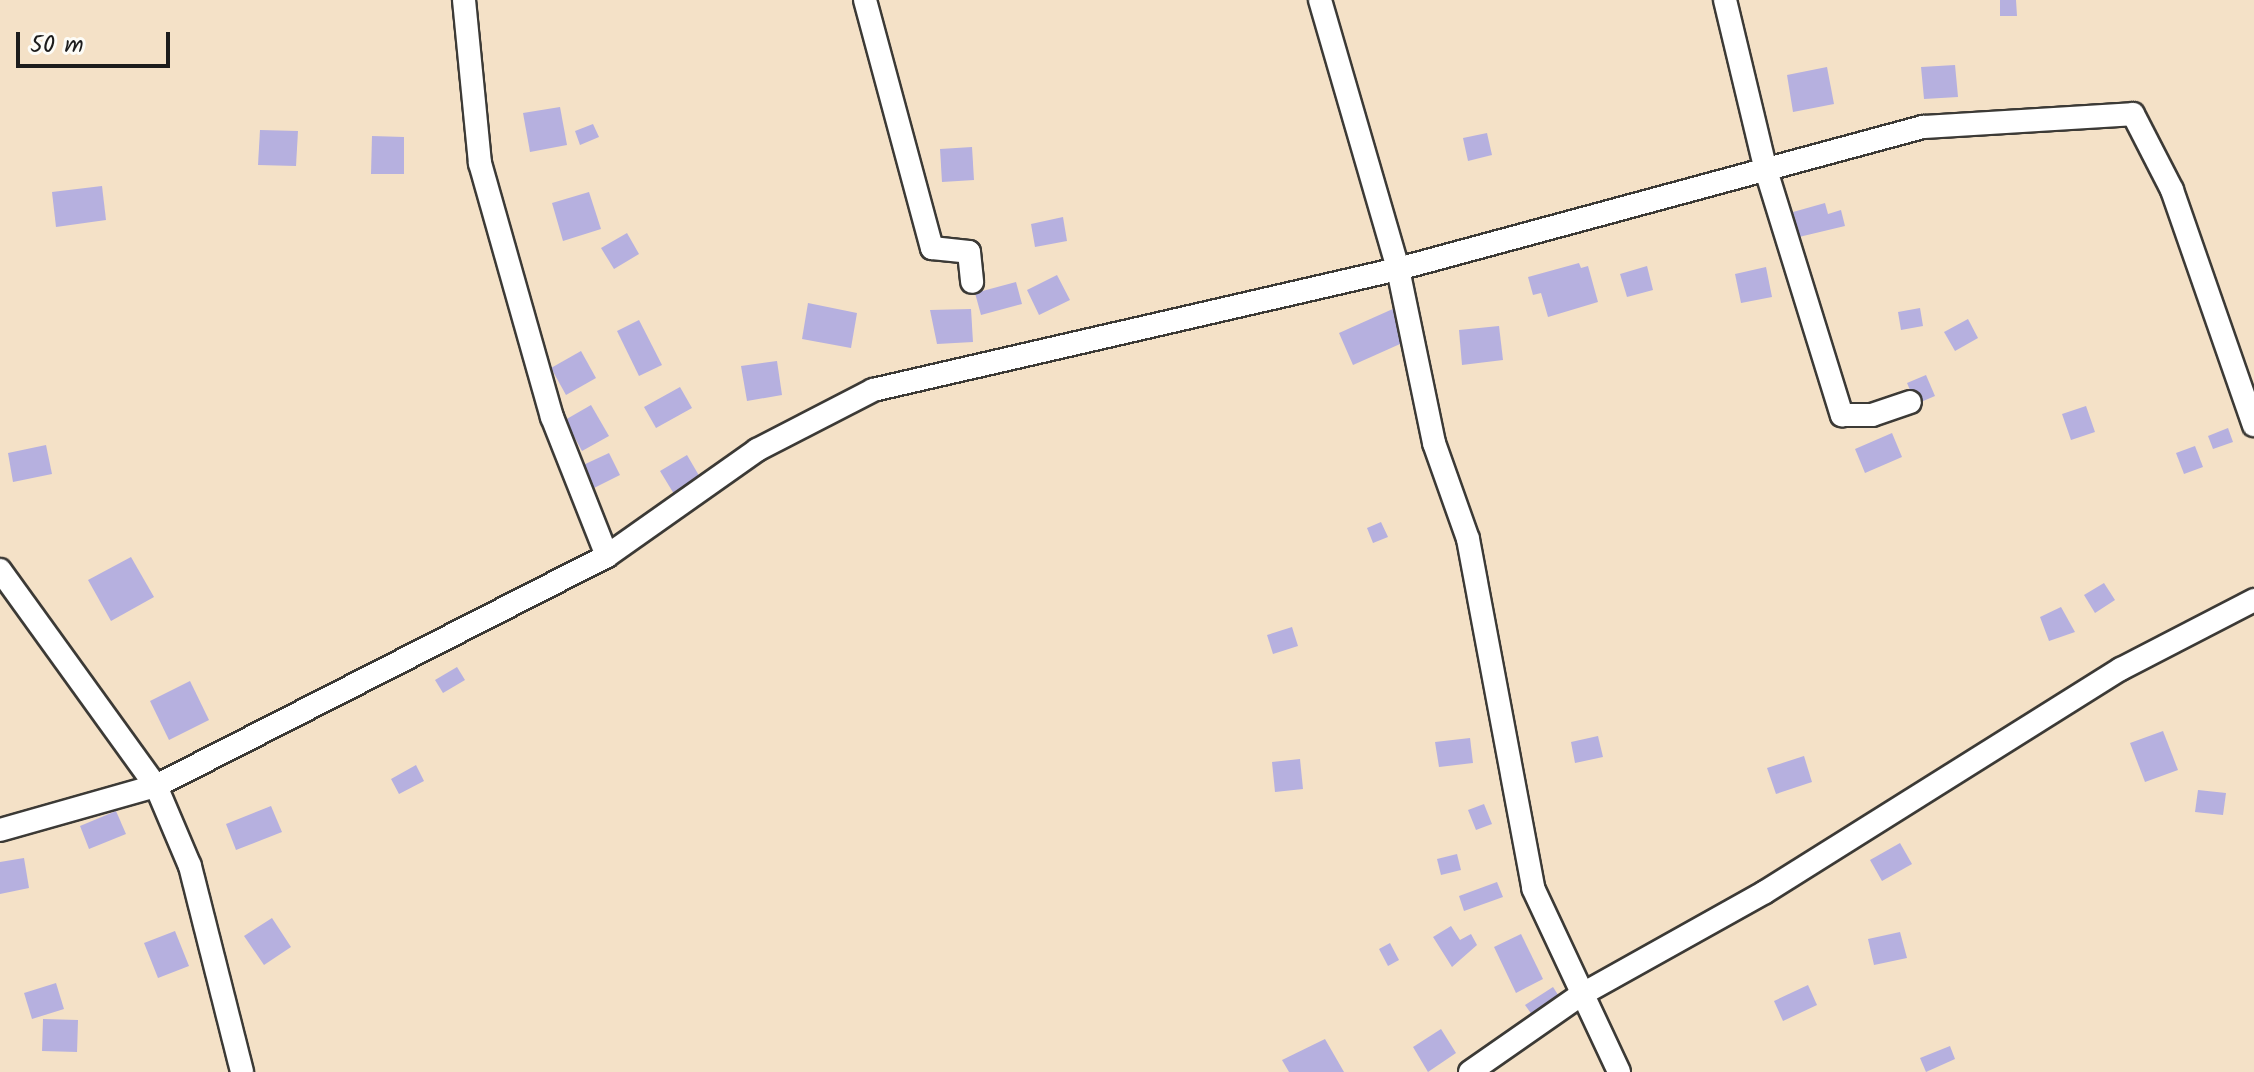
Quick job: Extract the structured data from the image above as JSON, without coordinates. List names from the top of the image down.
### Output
{
  "scale_bar": "50 m"
}
